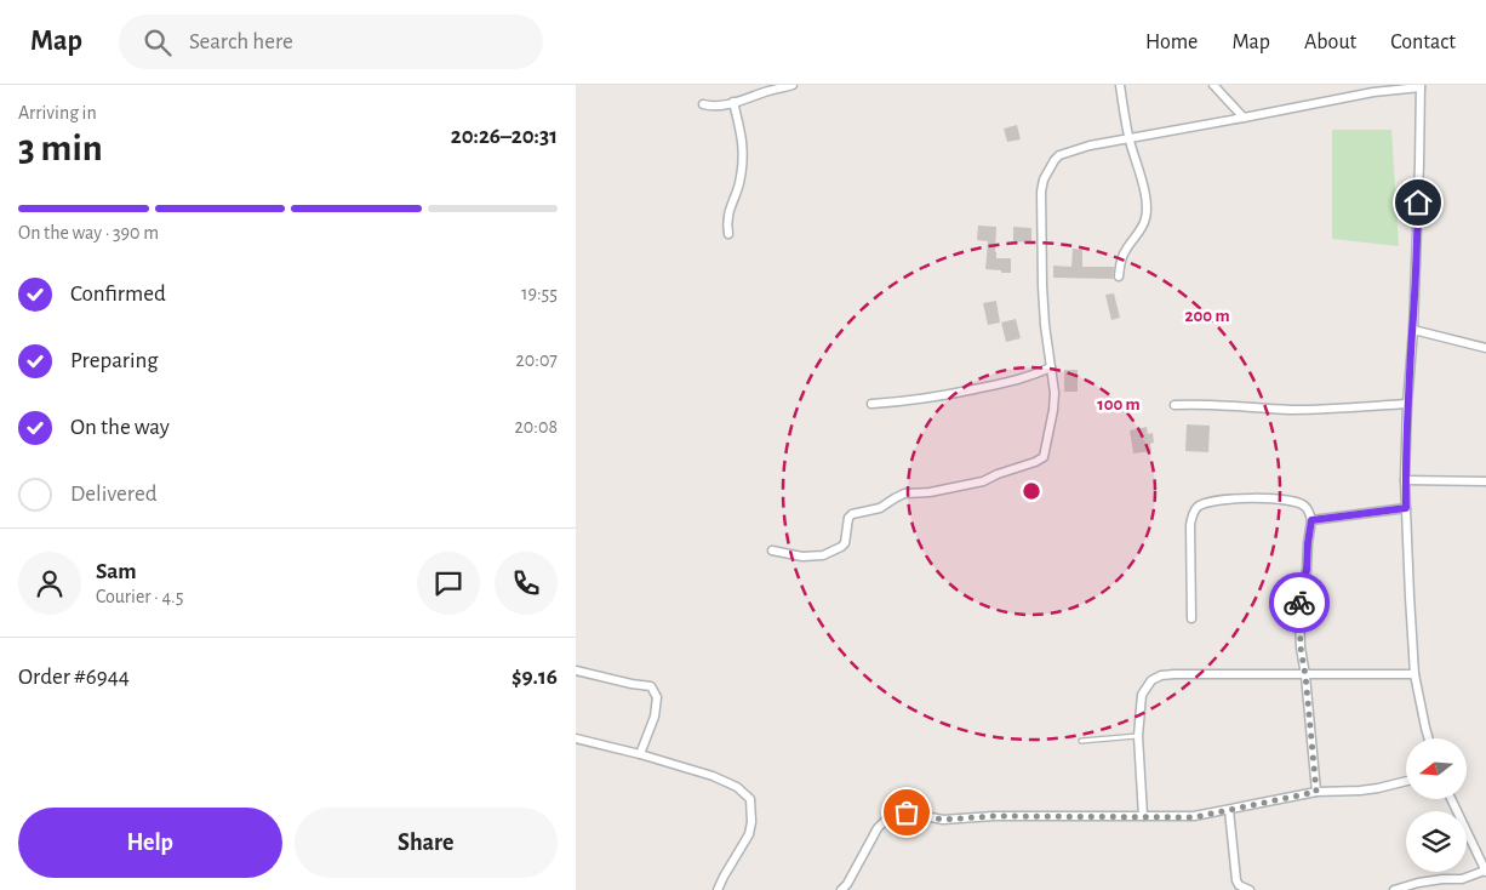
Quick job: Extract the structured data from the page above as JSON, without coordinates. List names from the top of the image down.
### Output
{
  "north": "left",
  "page": {
    "header": "Map",
    "search": "Search here",
    "nav": [
      "Home",
      "Map",
      "About",
      "Contact"
    ],
    "heading": ["3 min", "Arriving in", "20:26–20:31"],
    "panel": [
      "Sam",
      "Courier · 4.5",
      "Order #6944",
      "$9.16"
    ],
    "bar": "On the way · 390 m",
    "list": [
      ["Confirmed", "19:55"],
      ["Preparing", "20:07"],
      ["On the way", "20:08"],
      "Delivered"
    ],
    "buttons": ["Help", "Share"]
  },
  "rings": ["200 m", "100 m"]
}
